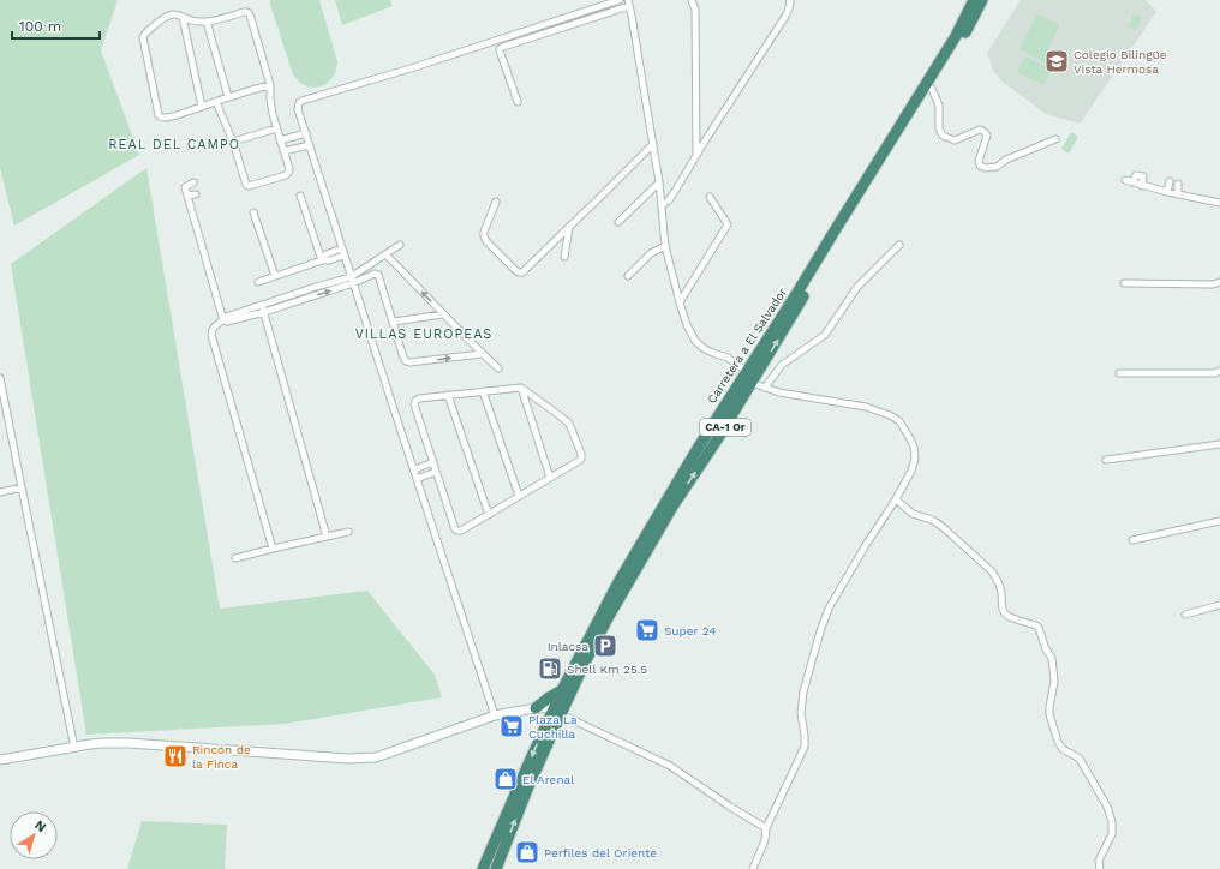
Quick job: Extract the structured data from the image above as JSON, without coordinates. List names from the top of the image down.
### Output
{
  "streets": {
    "highway": ["Carretera a El Salvador", "CA-1 Or"]
  },
  "districts": ["REAL DEL CAMPO", "VILLAS EUROPEAS"],
  "places": {
    "school or university": ["Colegio Bilingüe Vista Hermosa"],
    "supermarket": ["Super 24", "Plaza La Cuchilla"],
    "parking": ["Inlacsa"],
    "fuel station": ["Shell Km 25.5"],
    "restaurant": ["Rincón de la Finca"],
    "shop": ["El Arenal", "Perfiles del Oriente"]
  },
  "scale_bar": "100 m",
  "north": "top right"
}
